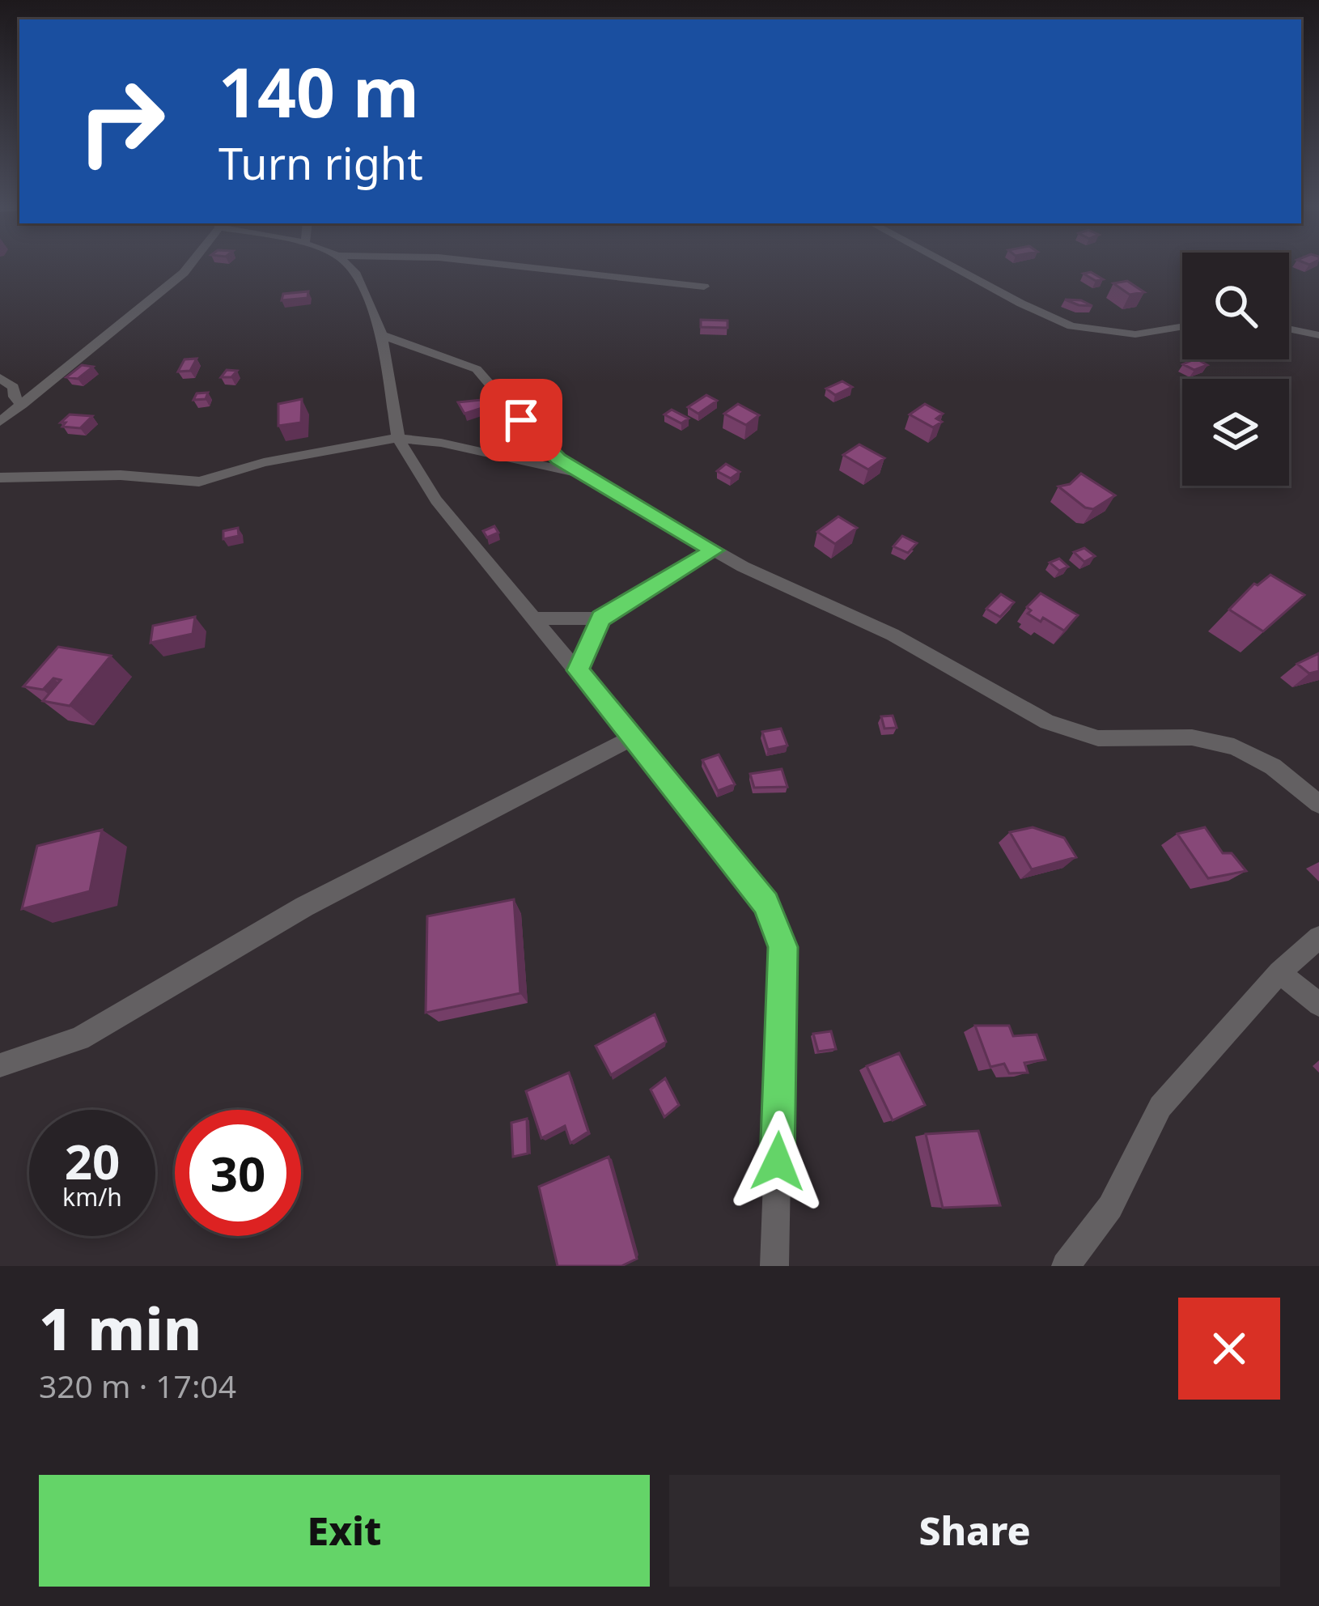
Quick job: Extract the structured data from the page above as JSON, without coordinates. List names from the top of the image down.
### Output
{
  "page": {
    "turn": ["140 m", "Turn right"],
    "speed": "20 km/h",
    "limit": "30",
    "heading": ["1 min", "320 m · 17:04"],
    "buttons": ["Exit", "Share"]
  }
}
